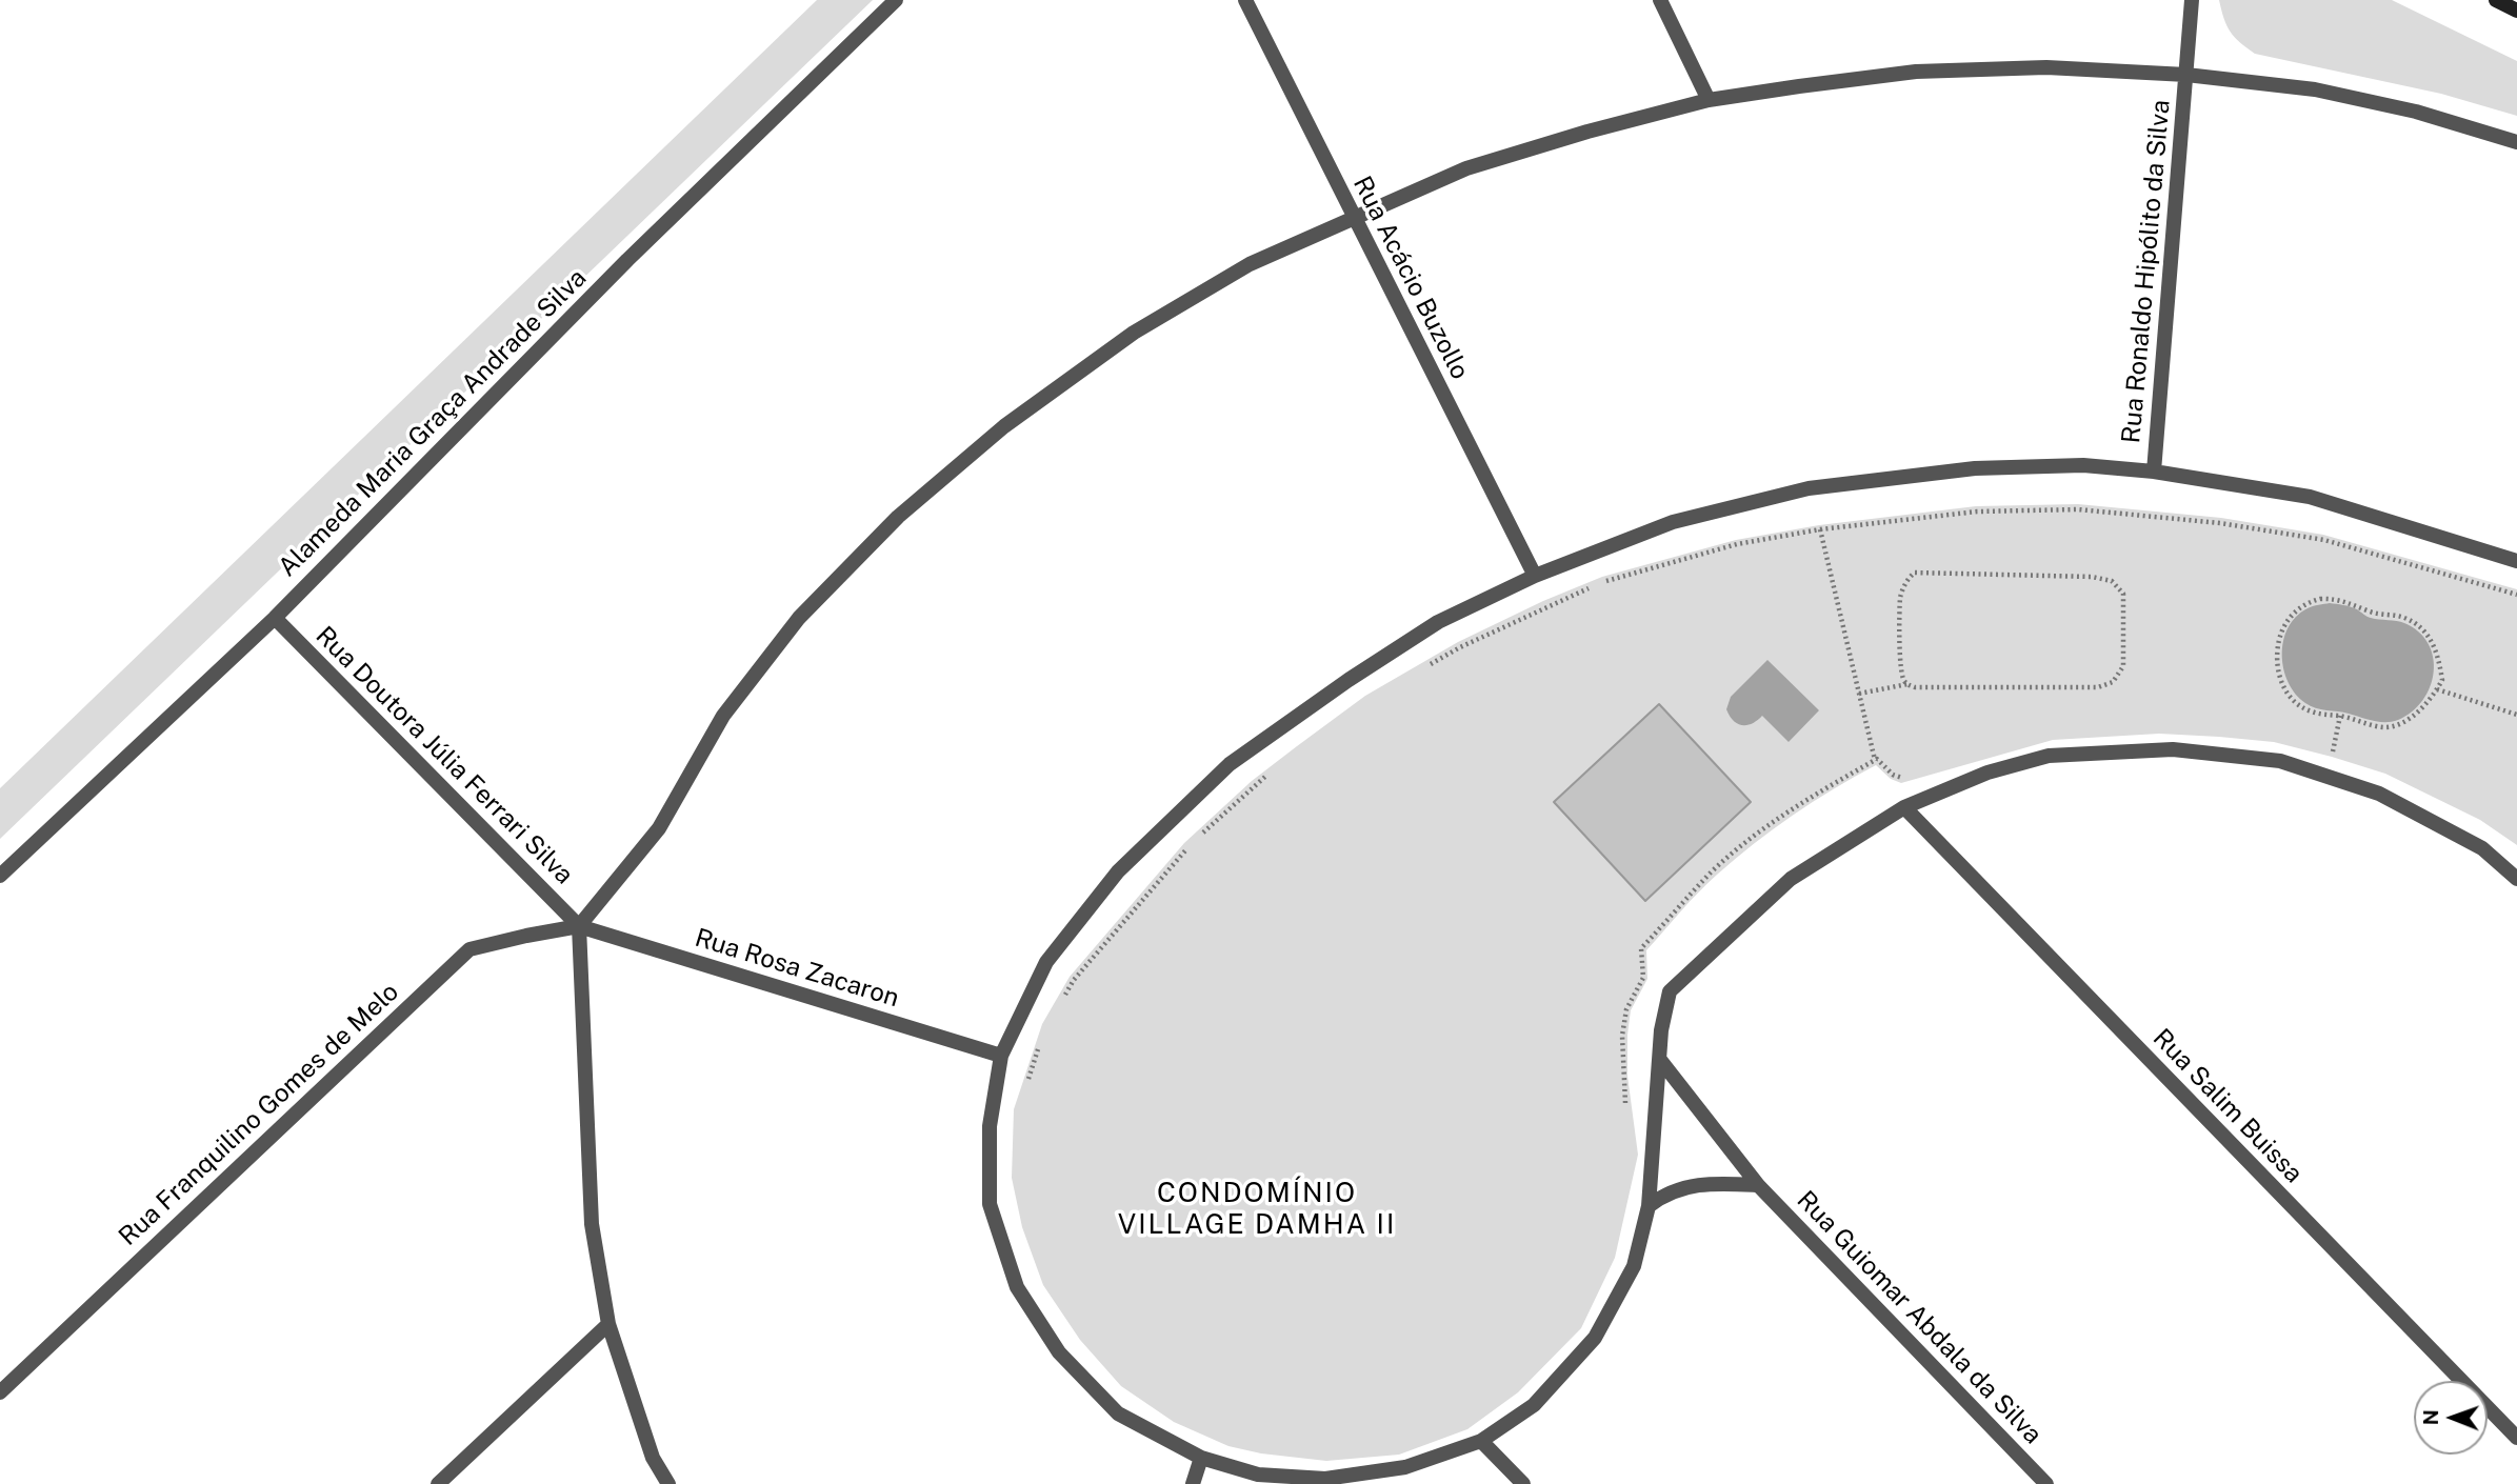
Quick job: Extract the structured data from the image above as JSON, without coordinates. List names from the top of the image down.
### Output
{
  "streets": {
    "street": [
      "Rua Ronaldo Hipólito da Silva",
      "Rua Acácio Buzollo",
      "Alameda Maria Graça Andrade Silva",
      "Rua Doutora Júlia Ferrari Silva",
      "Rua Rosa Zacaron",
      "Rua Salim Buissa",
      "Rua Franquilino Gomes de Melo",
      "Rua Guiomar Abdala da Silva"
    ]
  },
  "crossings": [
    ["Alameda Maria Graça Andrade Silva", "Rua Doutora Júlia Ferrari Silva"],
    ["Rua Doutora Júlia Ferrari Silva", "Rua Rosa Zacaron"],
    ["Rua Doutora Júlia Ferrari Silva", "Rua Franquilino Gomes de Melo"],
    ["Rua Rosa Zacaron", "Rua Franquilino Gomes de Melo"]
  ],
  "districts": ["CONDOMÍNIO VILLAGE DAMHA II"],
  "north": "left"
}
